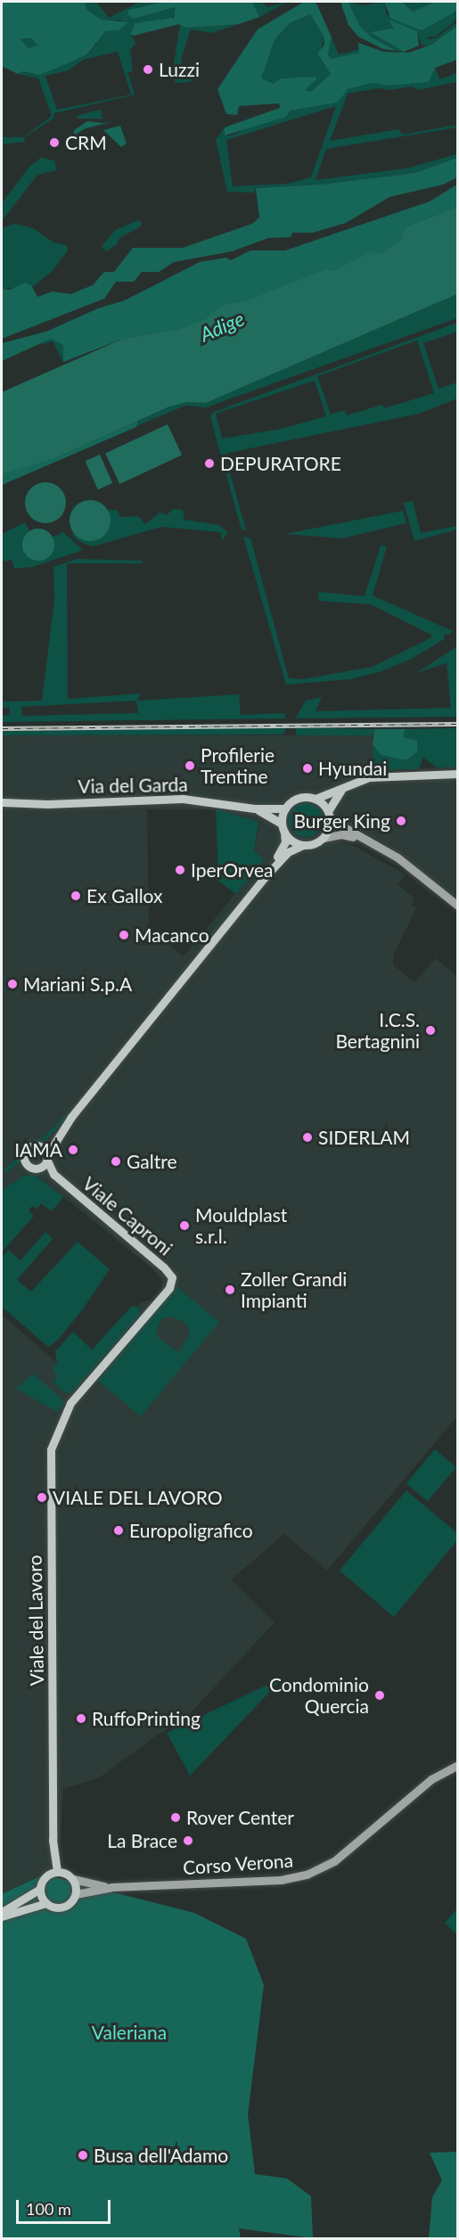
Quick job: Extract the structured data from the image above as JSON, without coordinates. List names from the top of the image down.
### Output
{
  "streets": {
    "main road": [
      "Via del Garda",
      "Viale Caproni",
      "Viale del Lavoro",
      "Corso Verona"
    ]
  },
  "crossings": [
    ["Viale Caproni", "Viale del Lavoro"]
  ],
  "water": ["Adige"],
  "parks": ["Valeriana"],
  "places": [
    "Luzzi",
    "CRM",
    "DEPURATORE",
    "Profilerie Trentine",
    "Hyundai",
    "Burger King",
    "IperOrvea",
    "Ex Gallox",
    "Macanco",
    "Mariani S.p.A",
    "I.C.S. Bertagnini",
    "SIDERLAM",
    "IAMA",
    "Galtre",
    "Mouldplast s.r.l.",
    "Zoller Grandi Impianti",
    "VIALE DEL LAVORO",
    "Europoligrafico",
    "Condominio Quercia",
    "RuffoPrinting",
    "Rover Center",
    "La Brace",
    "Busa dell'Adamo"
  ],
  "scale_bar": "100 m"
}
